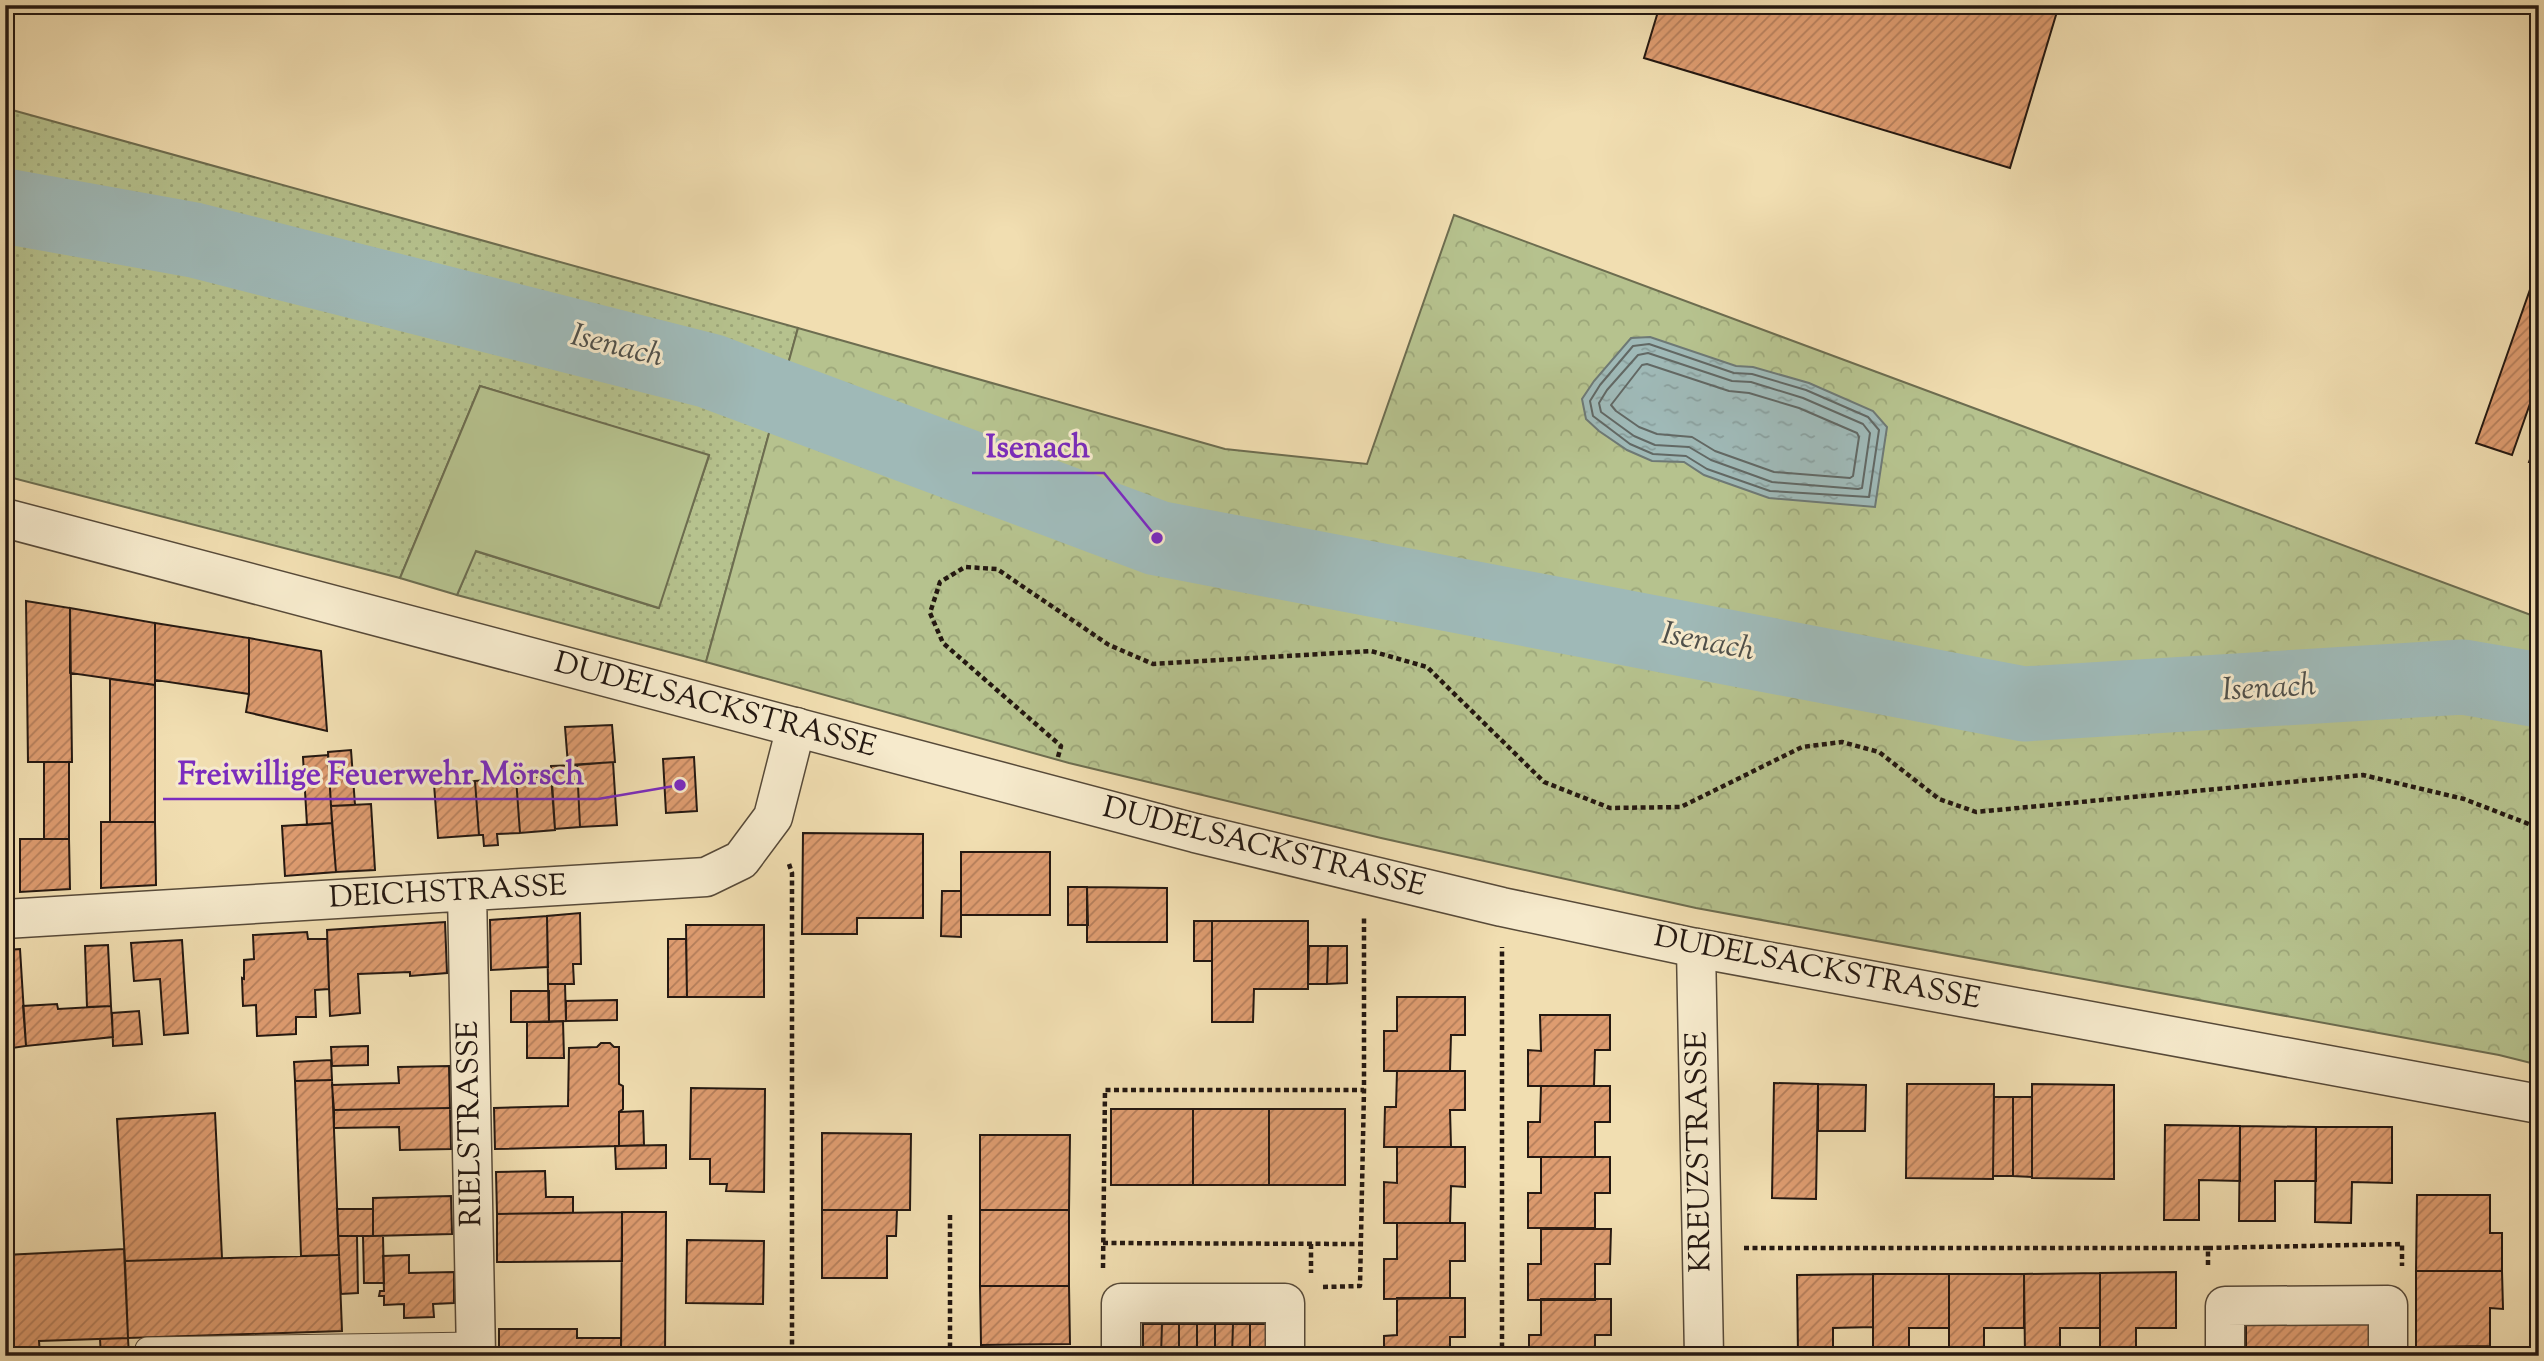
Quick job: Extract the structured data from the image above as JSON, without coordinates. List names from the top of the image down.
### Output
{
  "streets": {
    "street": [
      "DUDELSACKSTRASSE",
      "DEICHSTRASSE",
      "RIELSTRASSE",
      "KREUZSTRASSE"
    ]
  },
  "crossings": [
    ["DUDELSACKSTRASSE", "DEICHSTRASSE"],
    ["DUDELSACKSTRASSE", "KREUZSTRASSE"],
    ["DEICHSTRASSE", "RIELSTRASSE"]
  ],
  "water": ["Isenach"],
  "places": ["Isenach", "Freiwillige Feuerwehr Mörsch"]
}
